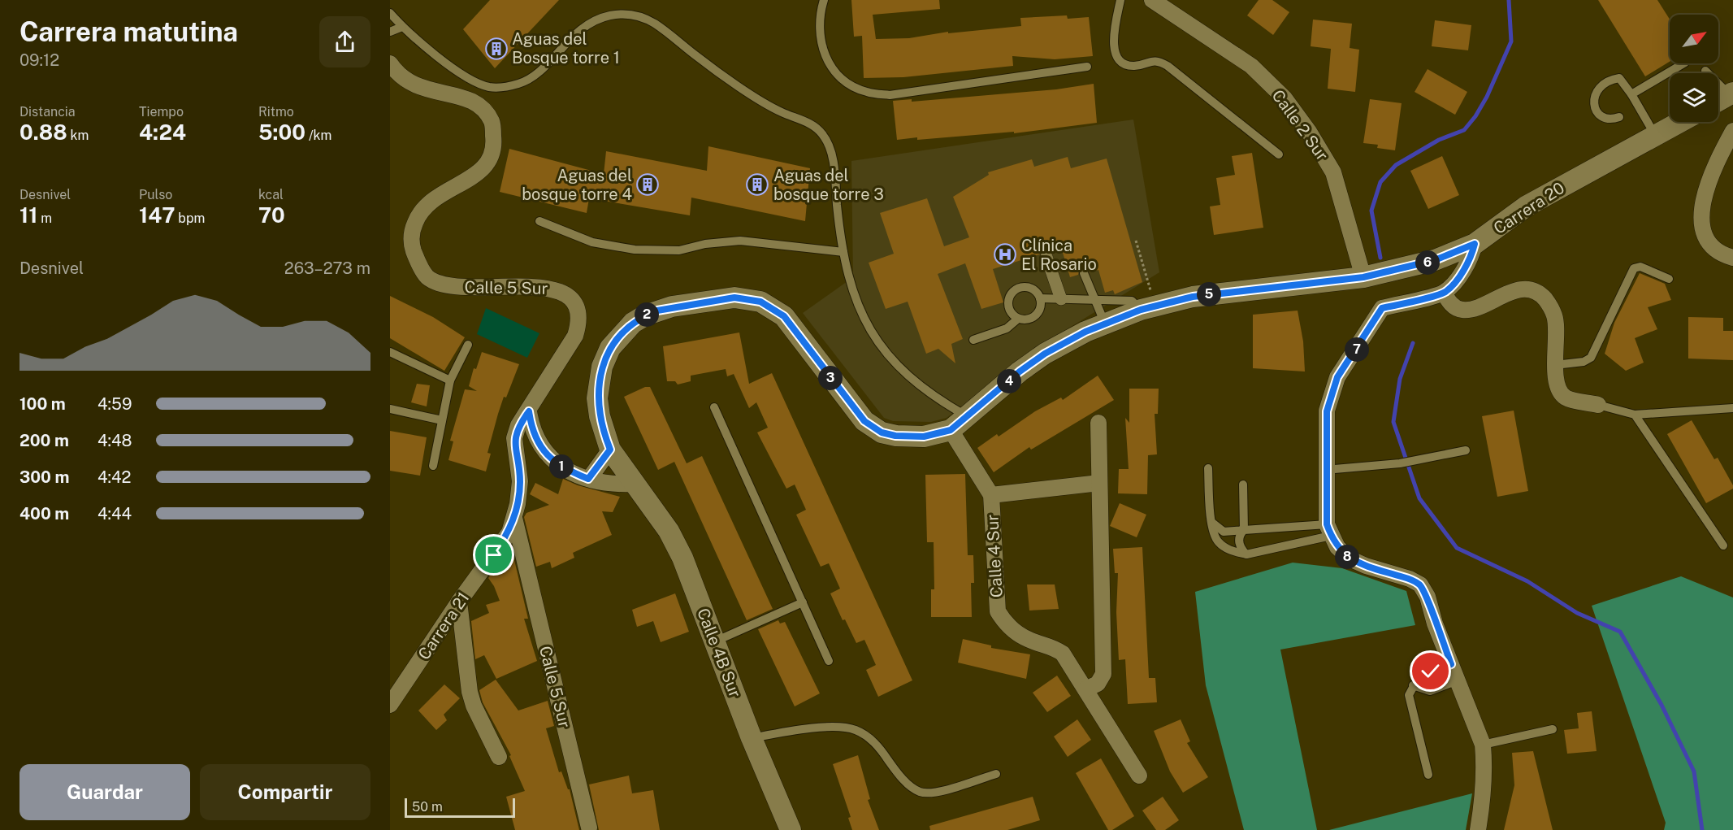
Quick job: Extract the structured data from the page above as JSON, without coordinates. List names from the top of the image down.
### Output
{
  "streets": {
    "street": [
      "Calle 2 Sur",
      "Carrera 20",
      "Calle 5 Sur",
      "Calle 4 Sur",
      "Carrera 21",
      "Calle 4B Sur"
    ]
  },
  "crossings": [
    ["Calle 2 Sur", "Carrera 20"],
    ["Carrera 20", "Calle 4 Sur"],
    ["Carrera 20", "Calle 4B Sur"],
    ["Calle 5 Sur", "Carrera 21"]
  ],
  "places": {
    "building": ["Aguas del Bosque torre 1", "Aguas del bosque torre 4", "Aguas del bosque torre 3"],
    "hospital": ["Clínica El Rosario"]
  },
  "scale_bar": "50 m",
  "north": "top right",
  "page": {
    "heading": ["Carrera matutina", "09:12"],
    "stats": [
      ["Distancia", "0.88 km"],
      ["Tiempo", "4:24"],
      ["Ritmo", "5:00 /km"],
      ["Desnivel", "11 m"],
      ["Pulso", "147 bpm"],
      ["kcal", "70"]
    ],
    "chart": ["Desnivel", "263–273 m"],
    "pins": [
      "6",
      "5",
      "2",
      "7",
      "3",
      "4",
      "1",
      "8"
    ],
    "list": [
      {
        "name": "100 m",
        "note": "4:59"
      },
      {
        "name": "200 m",
        "note": "4:48"
      },
      {
        "name": "300 m",
        "note": "4:42"
      },
      {
        "name": "400 m",
        "note": "4:44"
      }
    ],
    "buttons": ["Guardar", "Compartir"],
    "scale": "50 m"
  }
}
